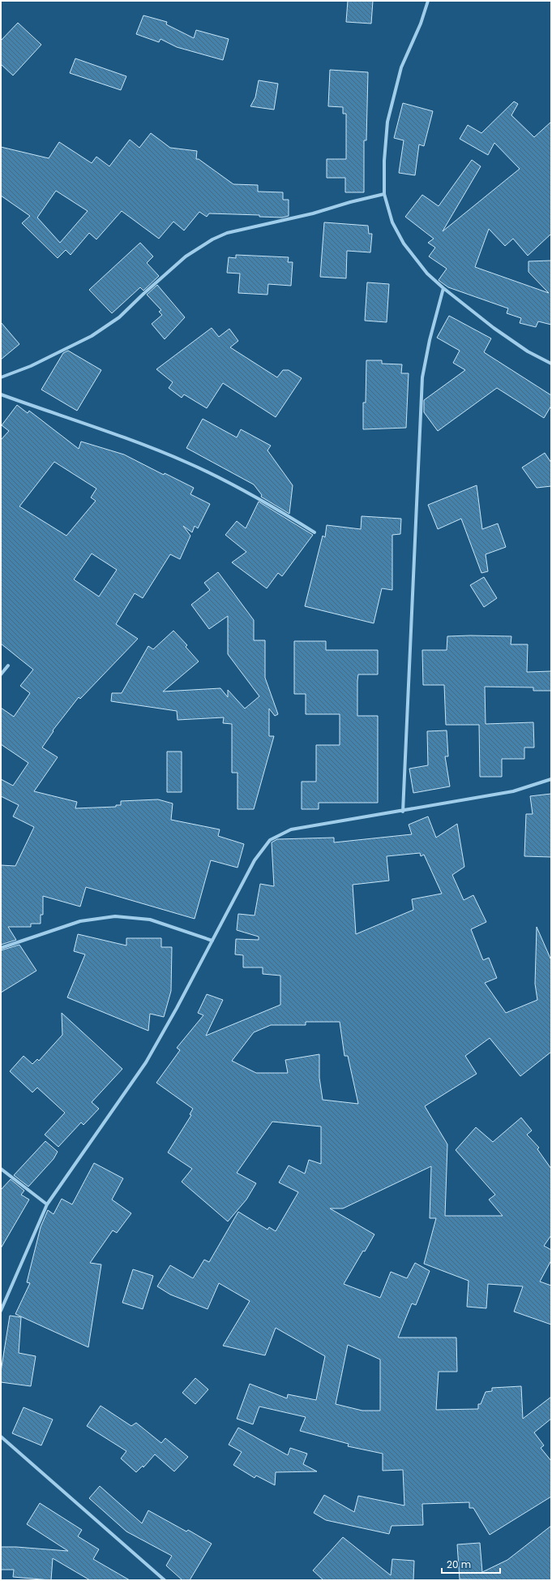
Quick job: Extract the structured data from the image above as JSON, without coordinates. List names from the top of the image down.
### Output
{
  "scale_bar": "20 m"
}
